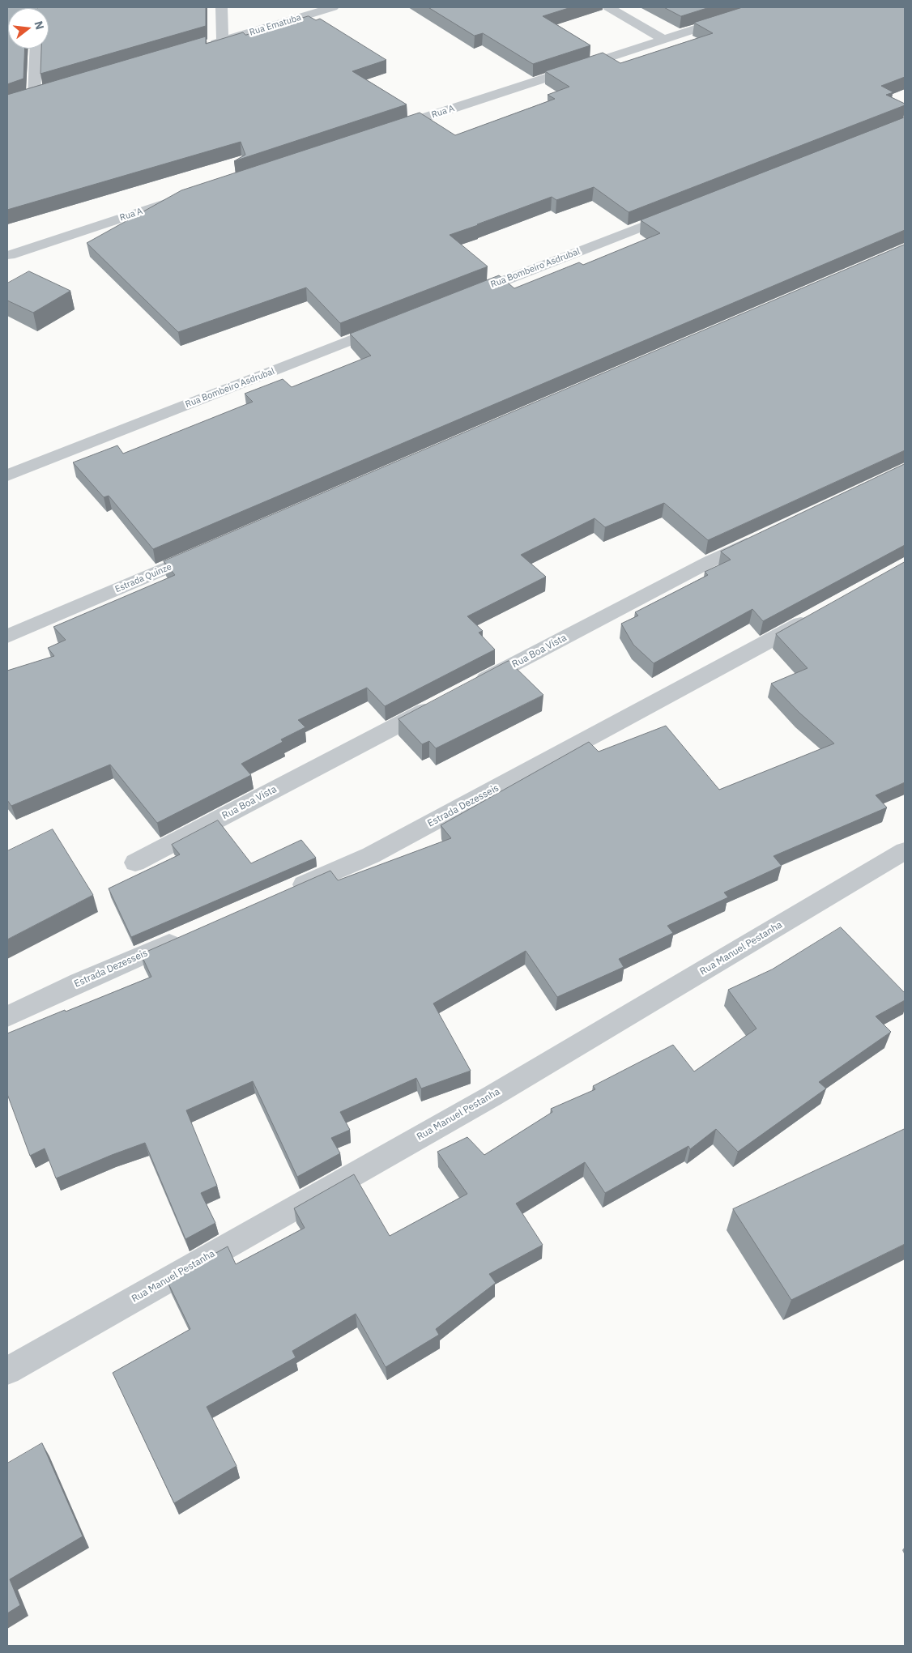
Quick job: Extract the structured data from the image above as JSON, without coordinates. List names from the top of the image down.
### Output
{
  "streets": {
    "street": [
      "Rua Ematuba",
      "Rua A",
      "Rua Bombeiro Asdrubal",
      "Estrada Quinze",
      "Rua Boa Vista",
      "Estrada Dezesseis",
      "Rua Manuel Pestanha"
    ]
  },
  "north": "right"
}
